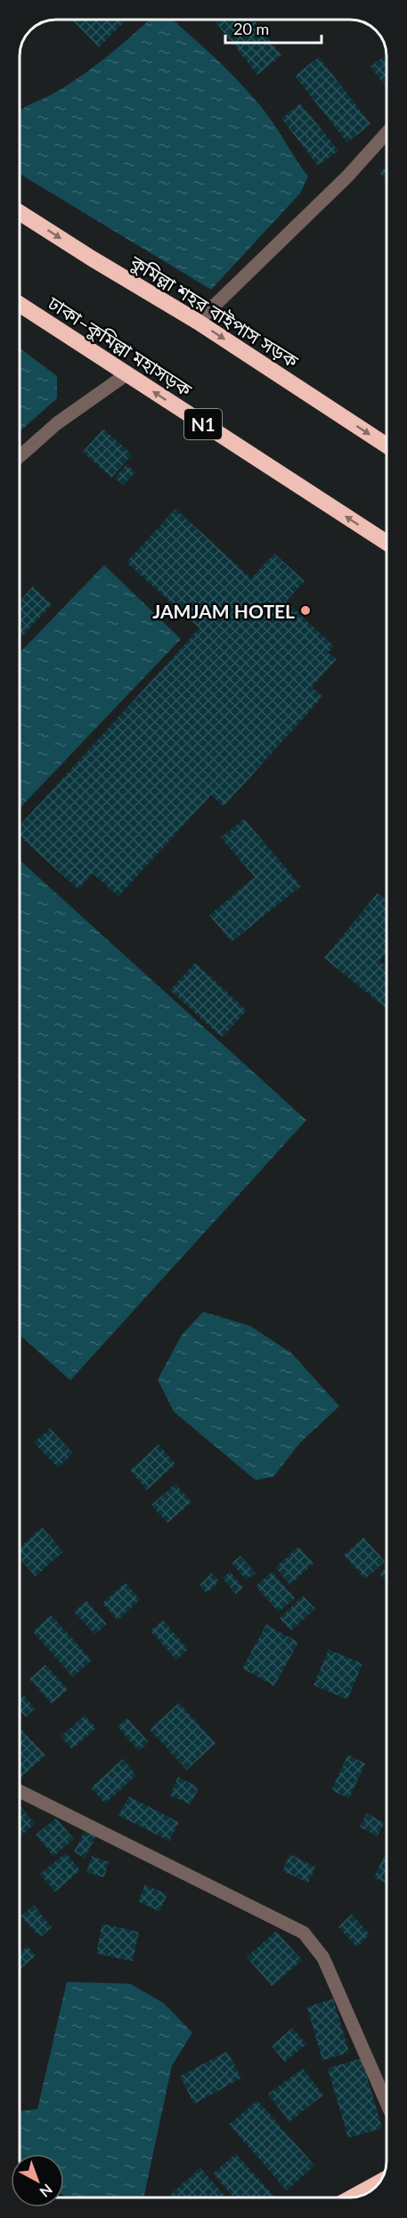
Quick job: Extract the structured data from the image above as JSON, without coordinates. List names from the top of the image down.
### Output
{
  "streets": {
    "highway": ["কুমিল্লা শহর বাইপাস সড়ক", "ঢাকা–কুমিল্লা মহাসড়ক", "N1"]
  },
  "one_way": ["কুমিল্লা শহর বাইপাস সড়ক", "ঢাকা–কুমিল্লা মহাসড়ক"],
  "places": ["JAMJAM HOTEL"],
  "scale_bar": "20 m",
  "north": "bottom right"
}
